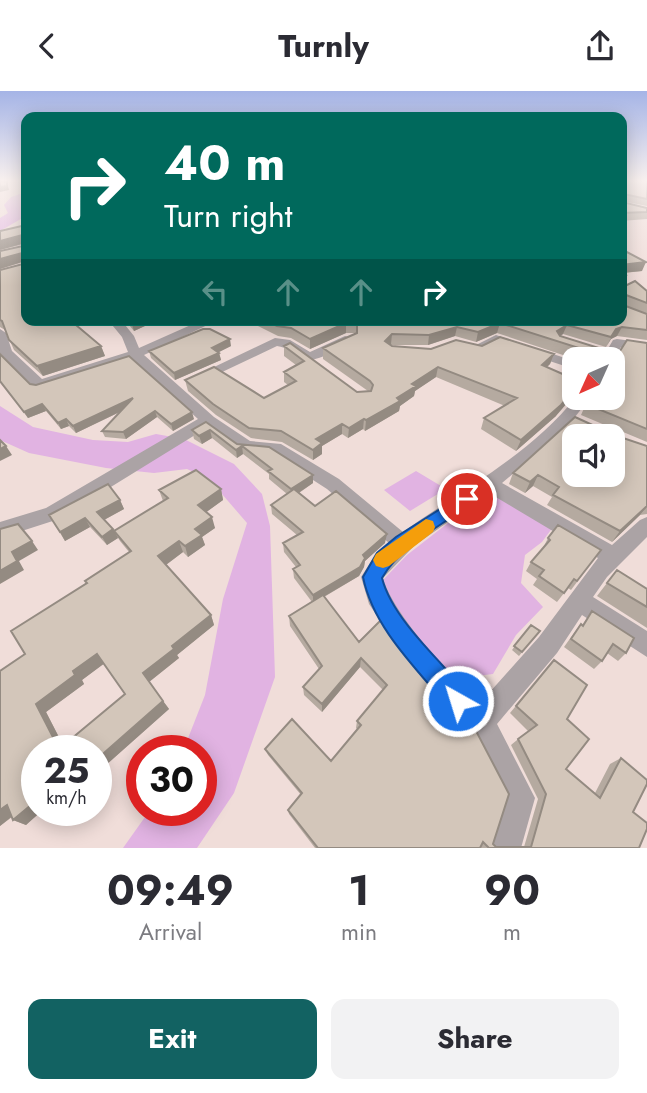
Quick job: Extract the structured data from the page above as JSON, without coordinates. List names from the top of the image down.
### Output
{
  "north": "bottom left",
  "page": {
    "header": "Turnly",
    "turn": ["40 m", "Turn right"],
    "speed": "25 km/h",
    "limit": "30",
    "eta": [
      "09:49",
      "Arrival",
      "1",
      "min",
      "90",
      "m"
    ],
    "buttons": ["Exit", "Share"]
  }
}
